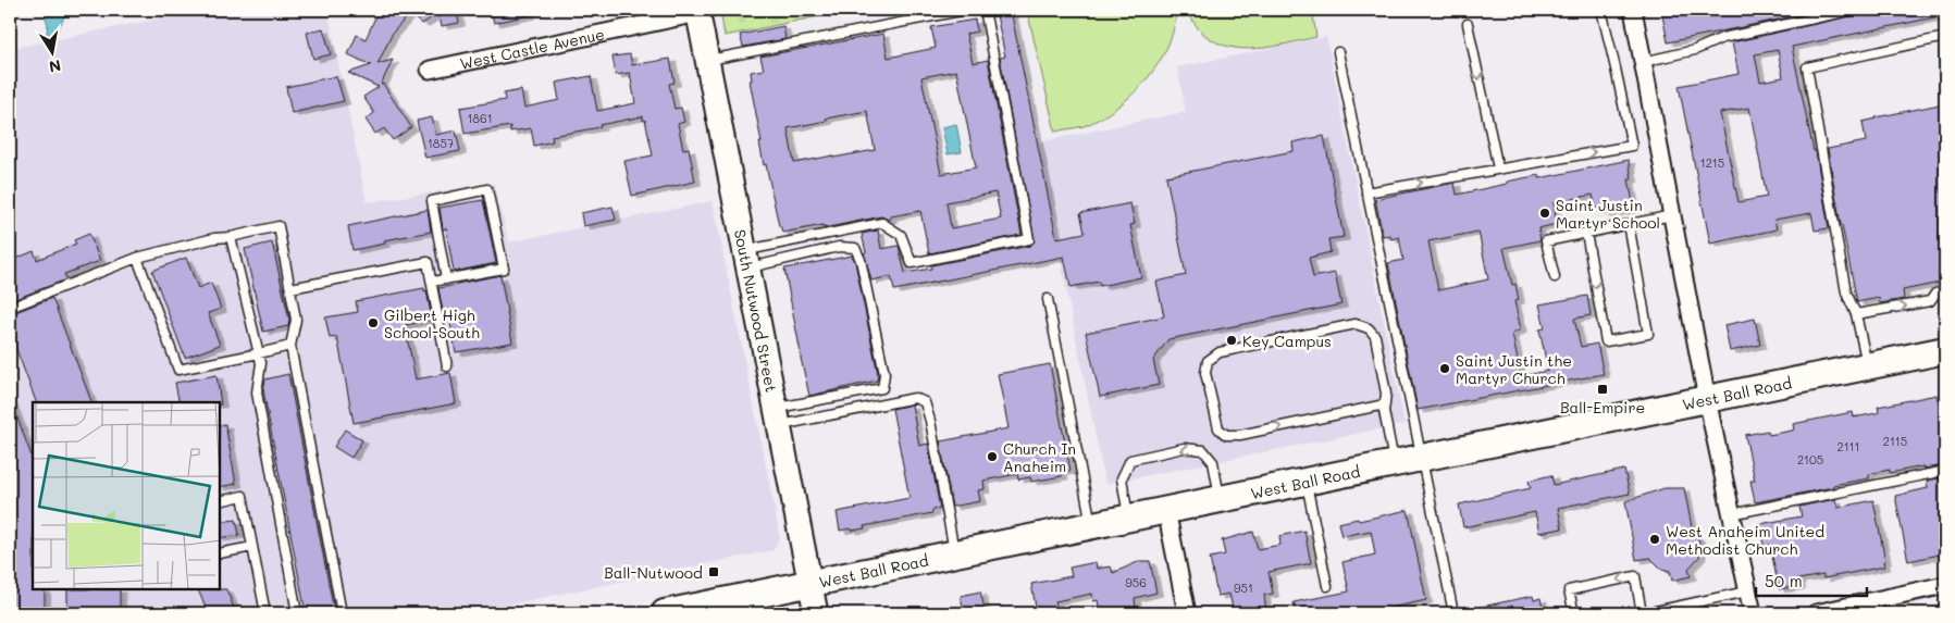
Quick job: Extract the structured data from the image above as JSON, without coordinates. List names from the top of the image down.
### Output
{
  "streets": {
    "main road": ["West Ball Road"],
    "street": ["West Castle Avenue", "South Nutwood Street"]
  },
  "crossings": [
    ["West Castle Avenue", "South Nutwood Street"],
    ["South Nutwood Street", "West Ball Road"]
  ],
  "places": {
    "other": [
      "Saint Justin Martyr School",
      "Gilbert High School-South",
      "Key Campus",
      "Saint Justin the Martyr Church",
      "Church In Anaheim",
      "West Anaheim United Methodist Church"
    ],
    "transit": ["Ball-Empire", "Ball-Nutwood"]
  },
  "house_numbers": [
    "1861",
    "1857",
    "1215",
    "2115",
    "2111",
    "2105",
    "956",
    "951"
  ],
  "scale_bar": "50 m",
  "north": "bottom"
}
